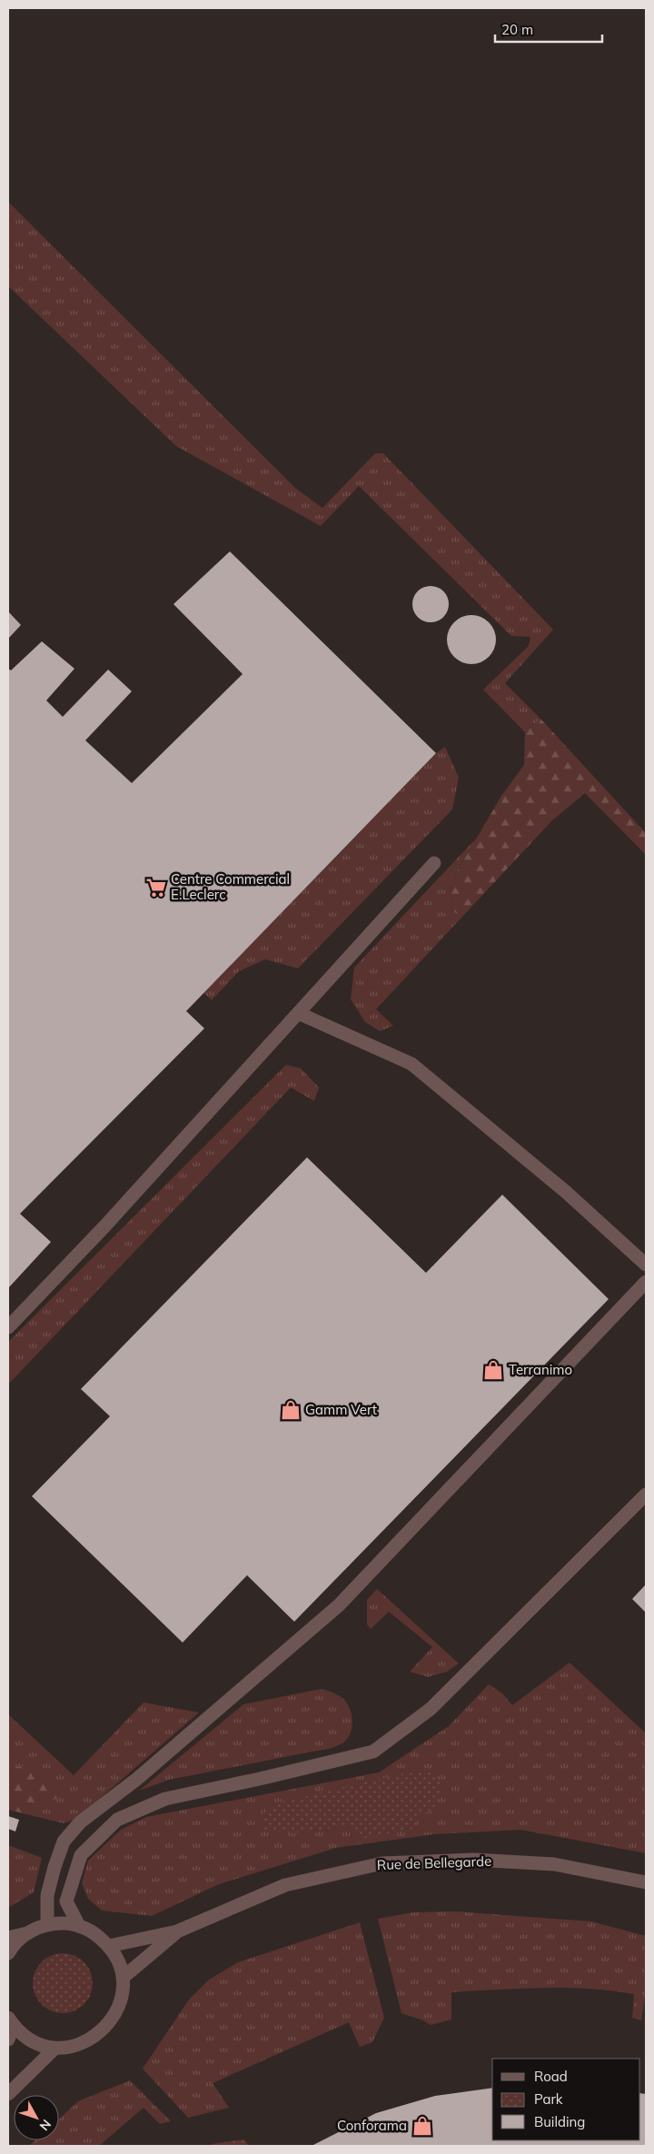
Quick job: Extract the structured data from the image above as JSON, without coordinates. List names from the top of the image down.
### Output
{
  "streets": {
    "street": ["Rue de Bellegarde"]
  },
  "places": {
    "supermarket": ["Centre Commercial E.Leclerc"],
    "shop": ["Terranimo", "Gamm Vert", "Conforama"]
  },
  "legend": ["Road", "Park", "Building"],
  "scale_bar": "20 m",
  "north": "bottom right"
}
